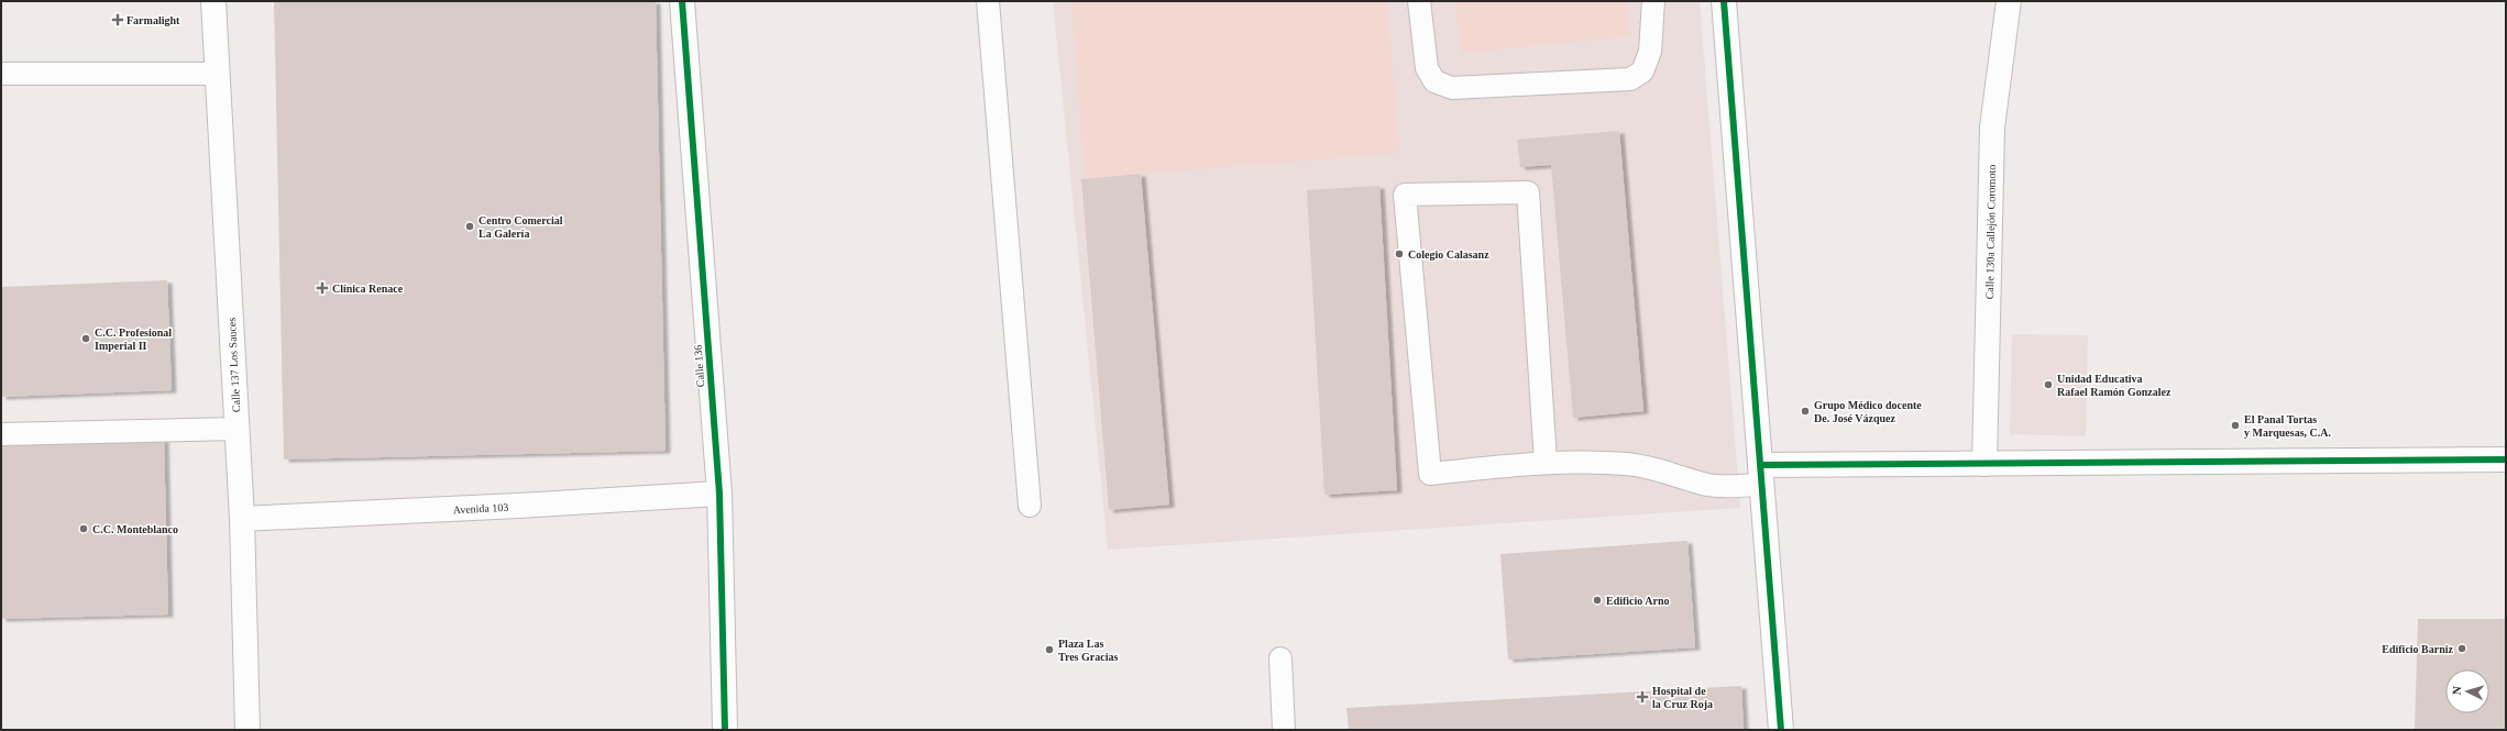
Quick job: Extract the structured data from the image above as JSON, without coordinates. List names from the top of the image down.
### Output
{
  "streets": {
    "street": [
      "Calle 130a Callejón Coromoto",
      "Calle 137 Los Sauces",
      "Calle 136",
      "Avenida 103"
    ]
  },
  "crossings": [
    ["Calle 137 Los Sauces", "Avenida 103"],
    ["Calle 136", "Avenida 103"]
  ],
  "places": {
    "health": ["Farmalight", "Clínica Renace", "Hospital de la Cruz Roja"],
    "other": [
      "Centro Comercial La Galería",
      "Colegio Calasanz",
      "C.C. Profesional Imperial II",
      "Unidad Educativa Rafael Ramón Gonzalez",
      "Grupo Médico docente De. José Vázquez",
      "El Panal Tortas y Marquesas, C.A.",
      "C.C. Monteblanco",
      "Edificio Arno",
      "Edificio Barniz",
      "Plaza Las Tres Gracias"
    ]
  },
  "north": "left"
}
